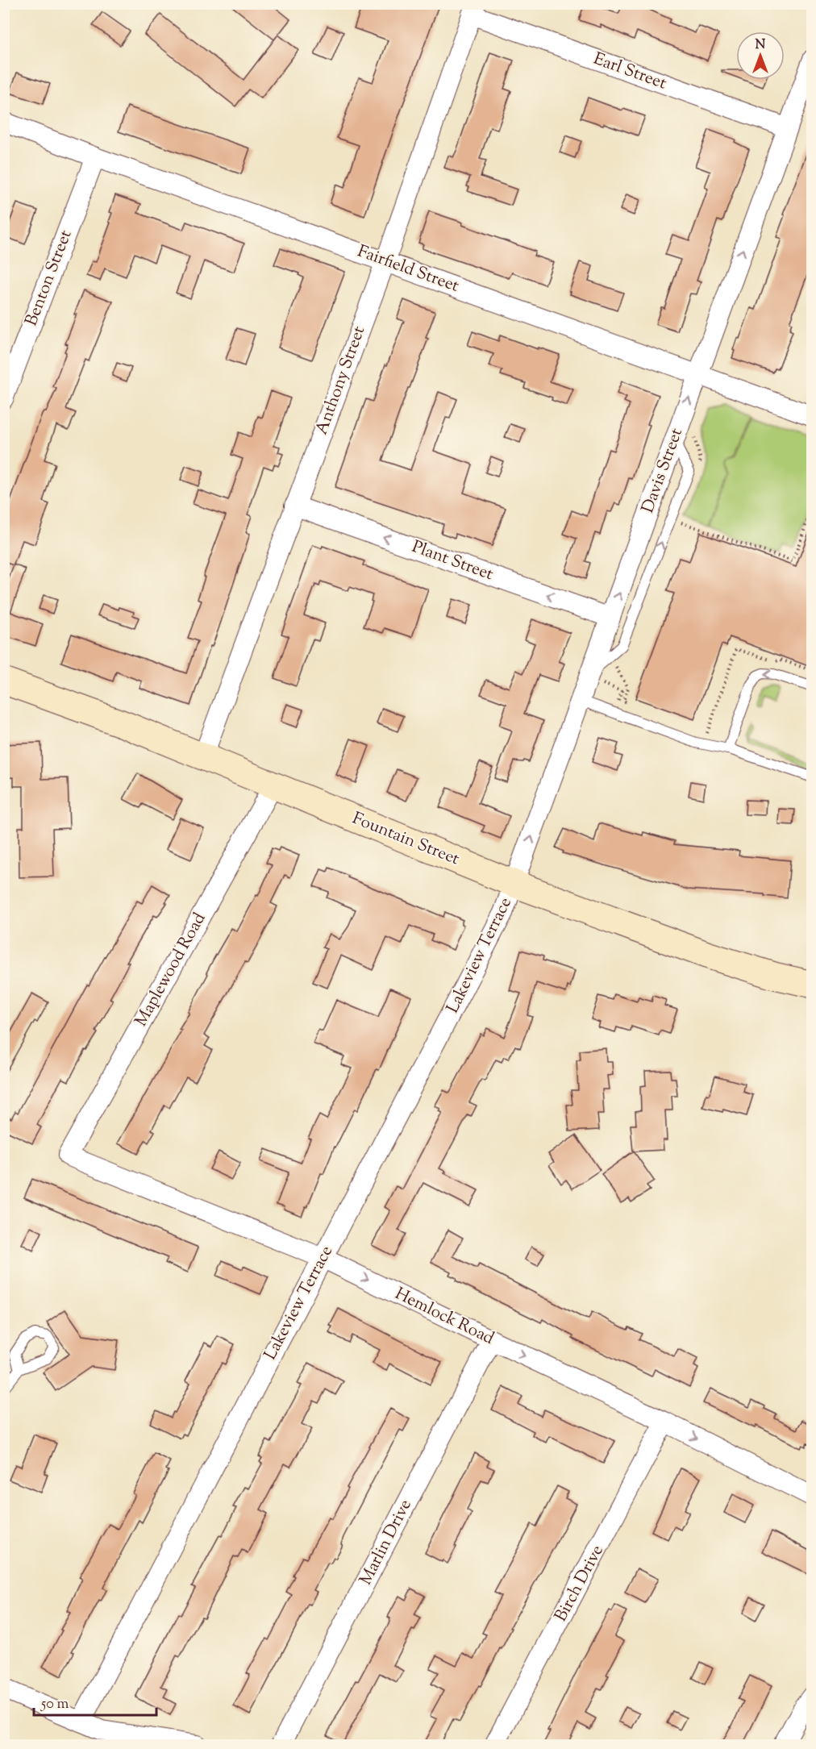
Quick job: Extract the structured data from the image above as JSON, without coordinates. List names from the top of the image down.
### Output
{
  "streets": {
    "main road": ["Fountain Street"],
    "street": [
      "Earl Street",
      "Fairfield Street",
      "Benton Street",
      "Anthony Street",
      "Davis Street",
      "Plant Street",
      "Lakeview Terrace",
      "Maplewood Road",
      "Hemlock Road",
      "Marlin Drive",
      "Birch Drive"
    ]
  },
  "crossings": [
    ["Earl Street", "Anthony Street"],
    ["Earl Street", "Davis Street"],
    ["Fairfield Street", "Benton Street"],
    ["Fairfield Street", "Anthony Street"],
    ["Fairfield Street", "Davis Street"],
    ["Anthony Street", "Plant Street"],
    ["Anthony Street", "Fountain Street"],
    ["Davis Street", "Plant Street"],
    ["Davis Street", "Fountain Street"],
    ["Davis Street", "Lakeview Terrace"],
    ["Fountain Street", "Lakeview Terrace"],
    ["Fountain Street", "Maplewood Road"],
    ["Lakeview Terrace", "Hemlock Road"],
    ["Maplewood Road", "Hemlock Road"],
    ["Hemlock Road", "Marlin Drive"],
    ["Hemlock Road", "Birch Drive"]
  ],
  "one_way": ["Davis Street", "Plant Street", "Hemlock Road"],
  "scale_bar": "50 m",
  "north": "top"
}
